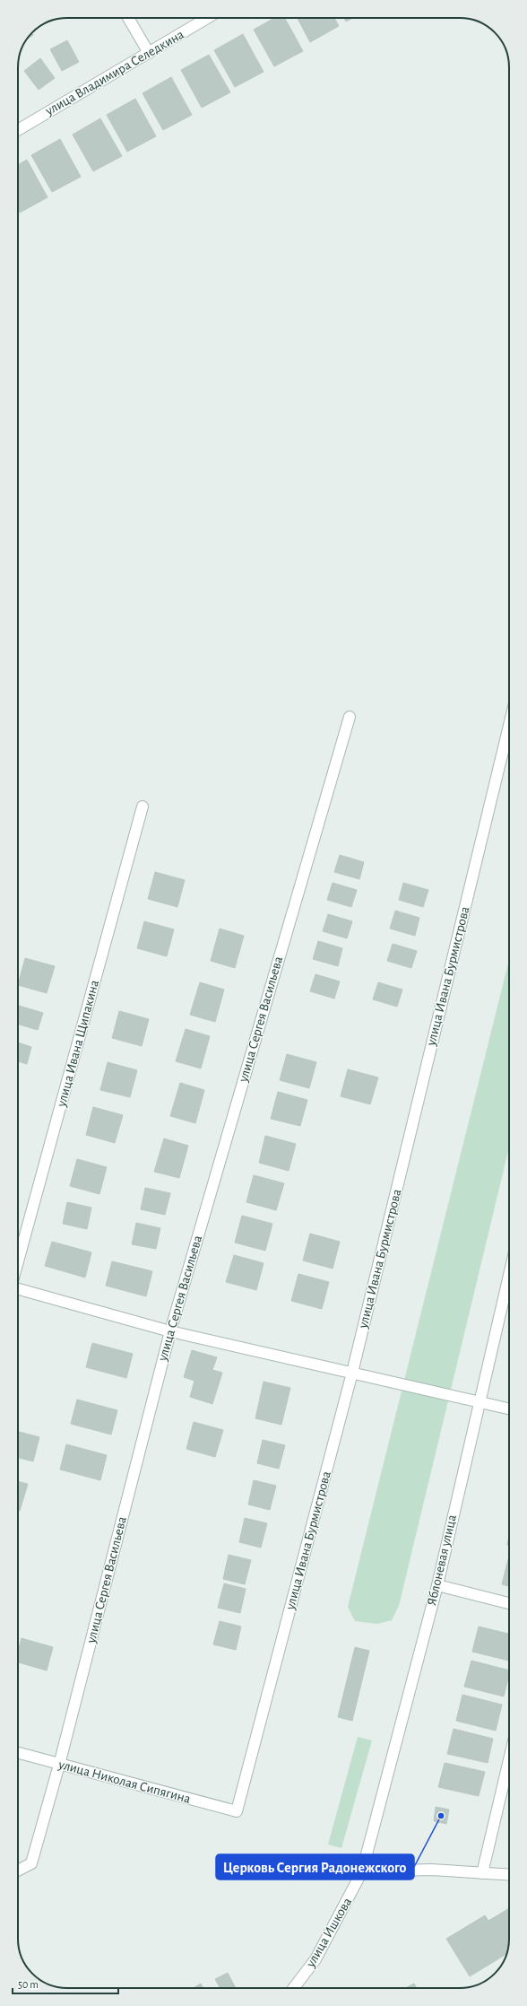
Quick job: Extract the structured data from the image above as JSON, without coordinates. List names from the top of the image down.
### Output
{
  "streets": {
    "street": [
      "улица Владимира Селедкина",
      "улица Ивана Бурмистрова",
      "улица Сергея Васильева",
      "улица Ивана Щипакина",
      "Яблоневая улица",
      "улица Николая Сипягина",
      "улица Ишкова"
    ]
  },
  "crossings": [
    ["улица Ивана Бурмистрова", "улица Николая Сипягина"],
    ["улица Сергея Васильева", "улица Николая Сипягина"],
    ["Яблоневая улица", "улица Ишкова"]
  ],
  "places": ["Церковь Сергия Радонежского"],
  "scale_bar": "50 m"
}
